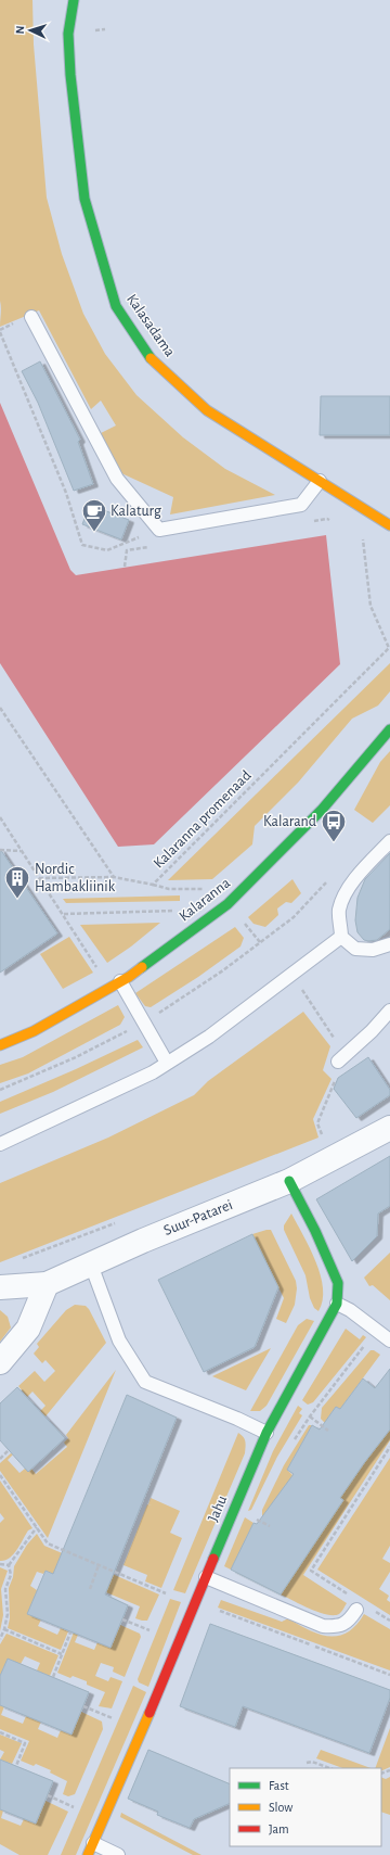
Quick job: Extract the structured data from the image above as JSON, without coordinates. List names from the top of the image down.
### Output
{
  "streets": {
    "street": [
      "Kalasadama",
      "Kalaranna",
      "Suur-Patarei",
      "Jahu"
    ],
    "path": ["Kalaranna promenaad"]
  },
  "crossings": [
    ["Kalasadama", "Kalaranna promenaad"],
    ["Suur-Patarei", "Jahu"]
  ],
  "places": {
    "cafe": ["Kalaturg"],
    "bus stop": ["Kalarand"],
    "building": ["Nordic Hambakliinik"]
  },
  "legend": ["Fast", "Slow", "Jam"],
  "north": "left"
}
